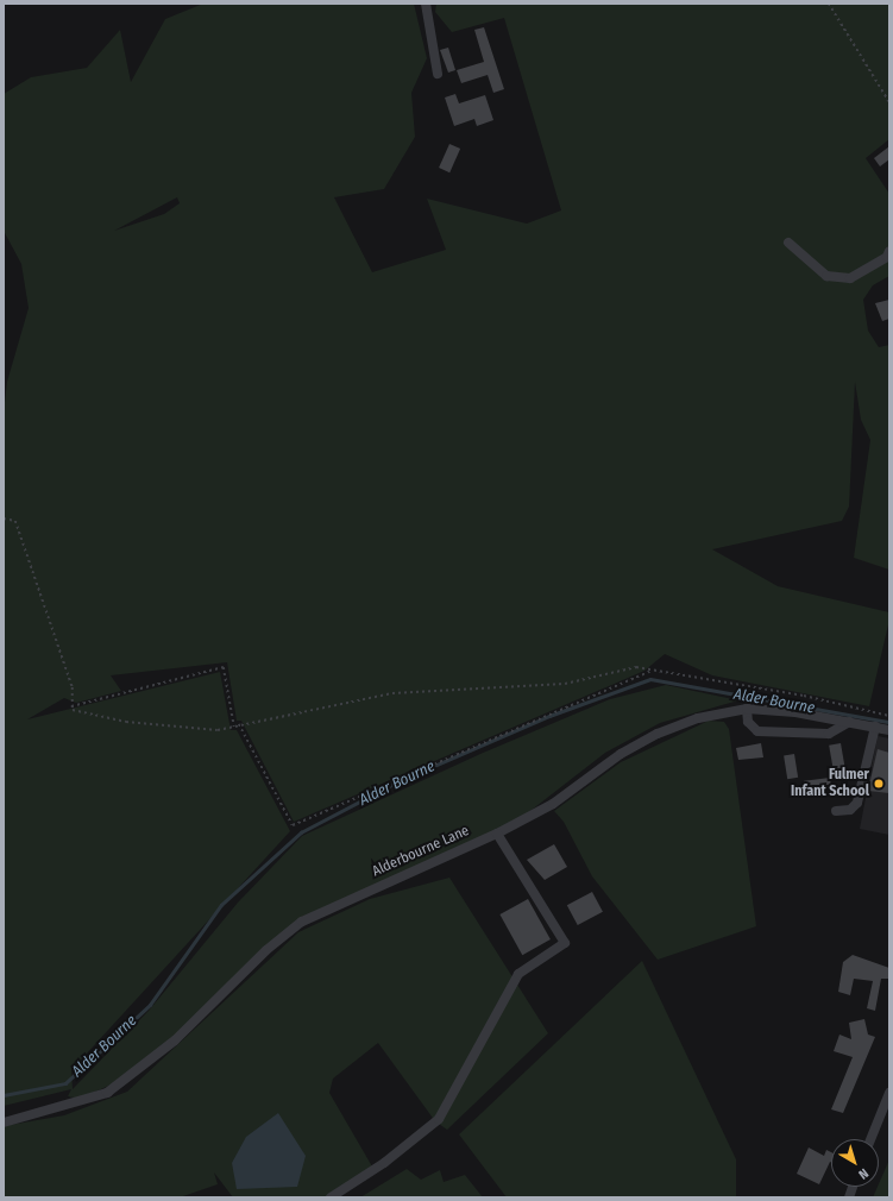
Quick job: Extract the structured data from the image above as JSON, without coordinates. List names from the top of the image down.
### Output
{
  "streets": {
    "street": ["Alderbourne Lane"]
  },
  "water": ["Alder Bourne"],
  "places": ["Fulmer Infant School"],
  "north": "bottom right"
}
